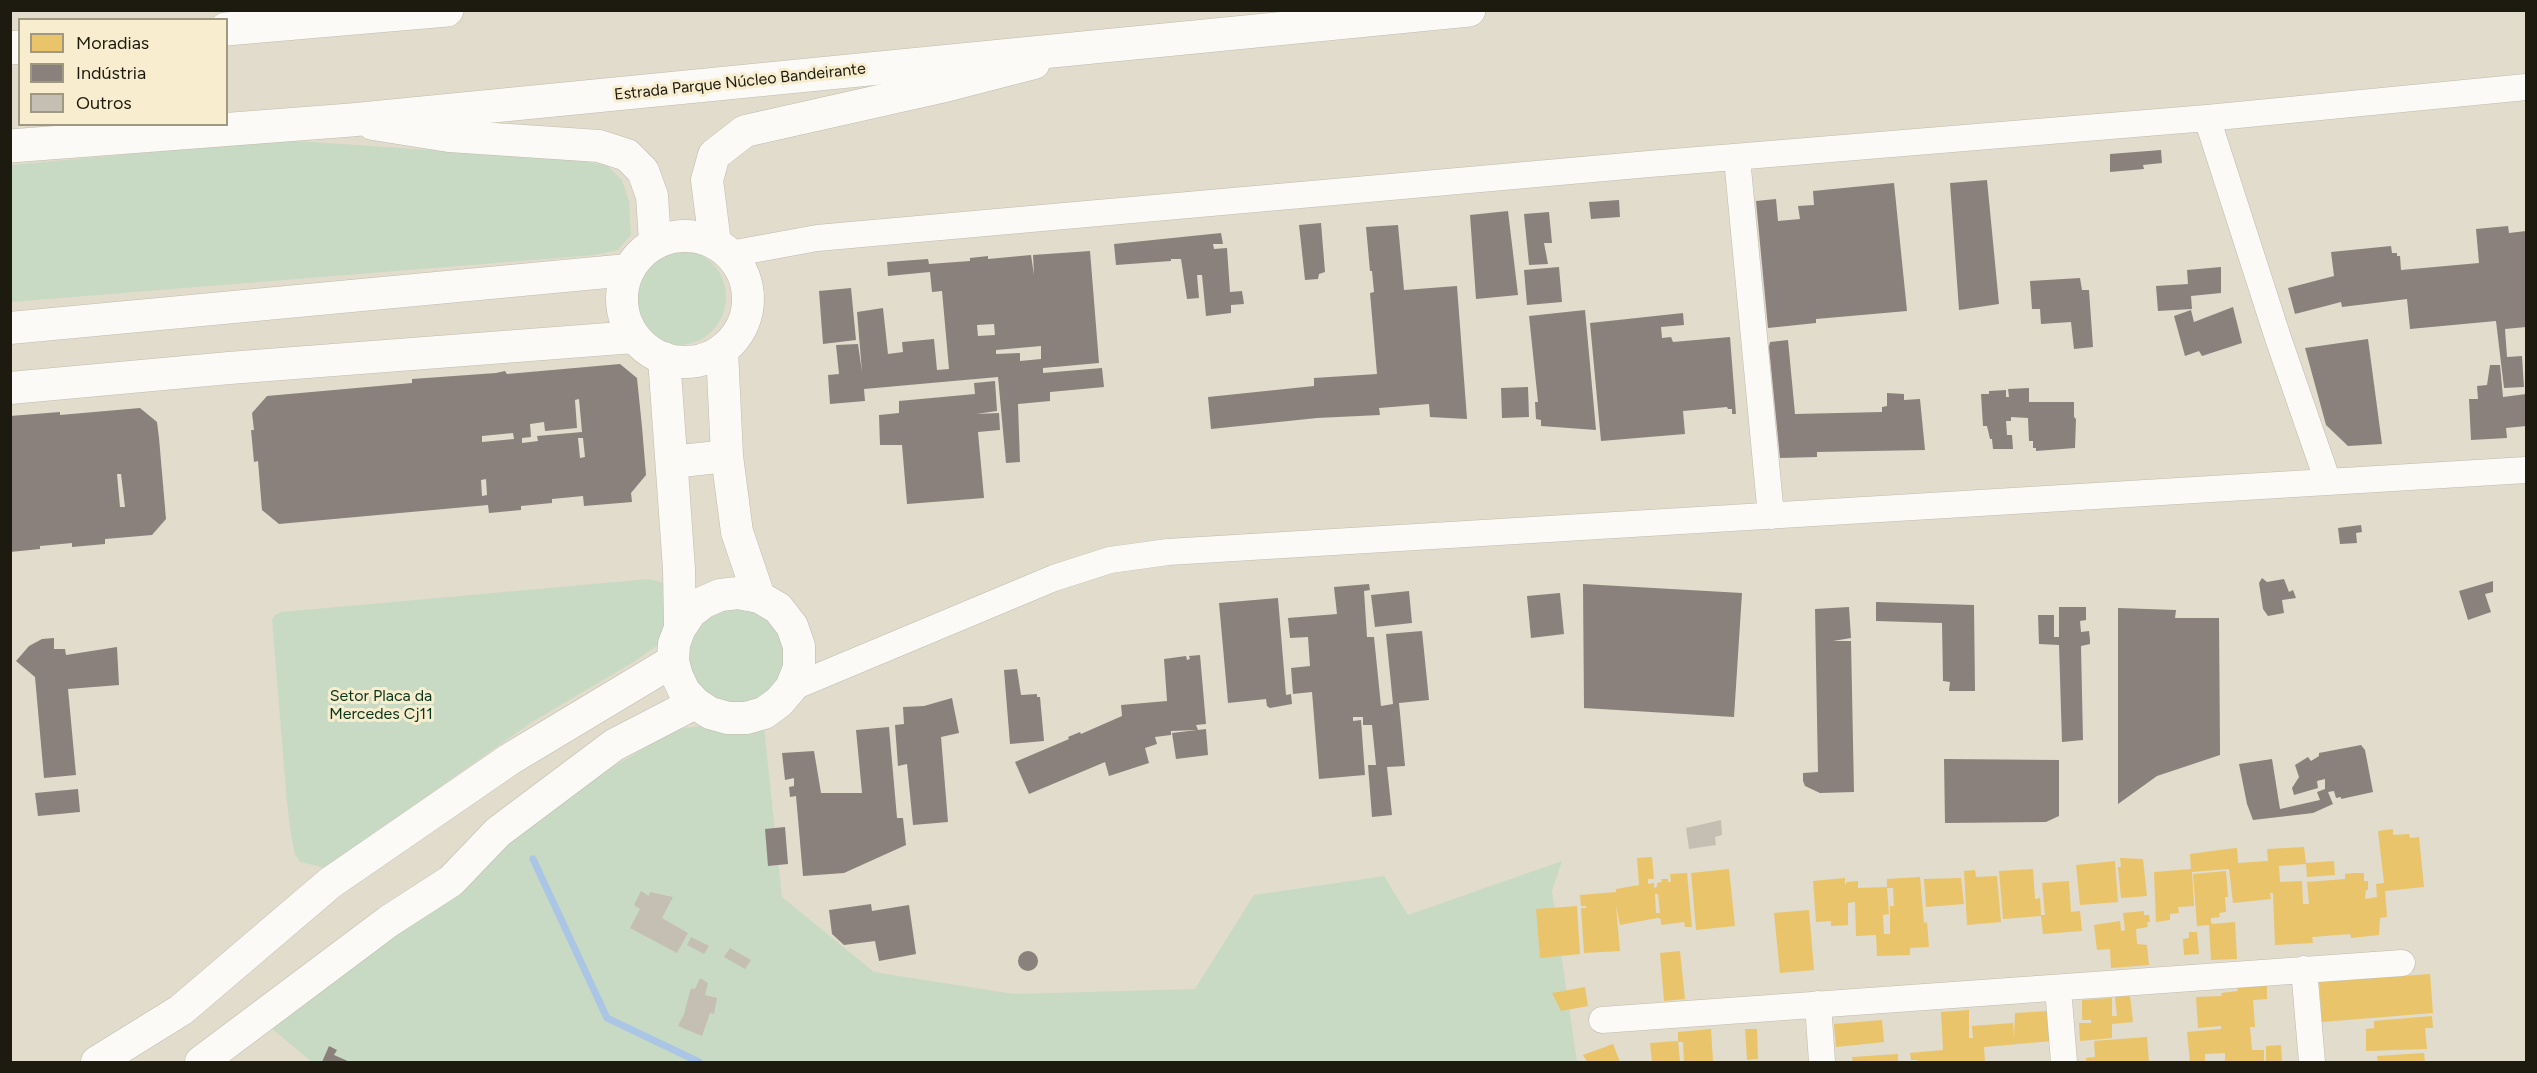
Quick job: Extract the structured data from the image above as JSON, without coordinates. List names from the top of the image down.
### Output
{
  "streets": {
    "highway": ["Estrada Parque Núcleo Bandeirante"]
  },
  "parks": ["Setor Placa da Mercedes Cj11"],
  "legend": ["Moradias", "Indústria", "Outros"]
}
